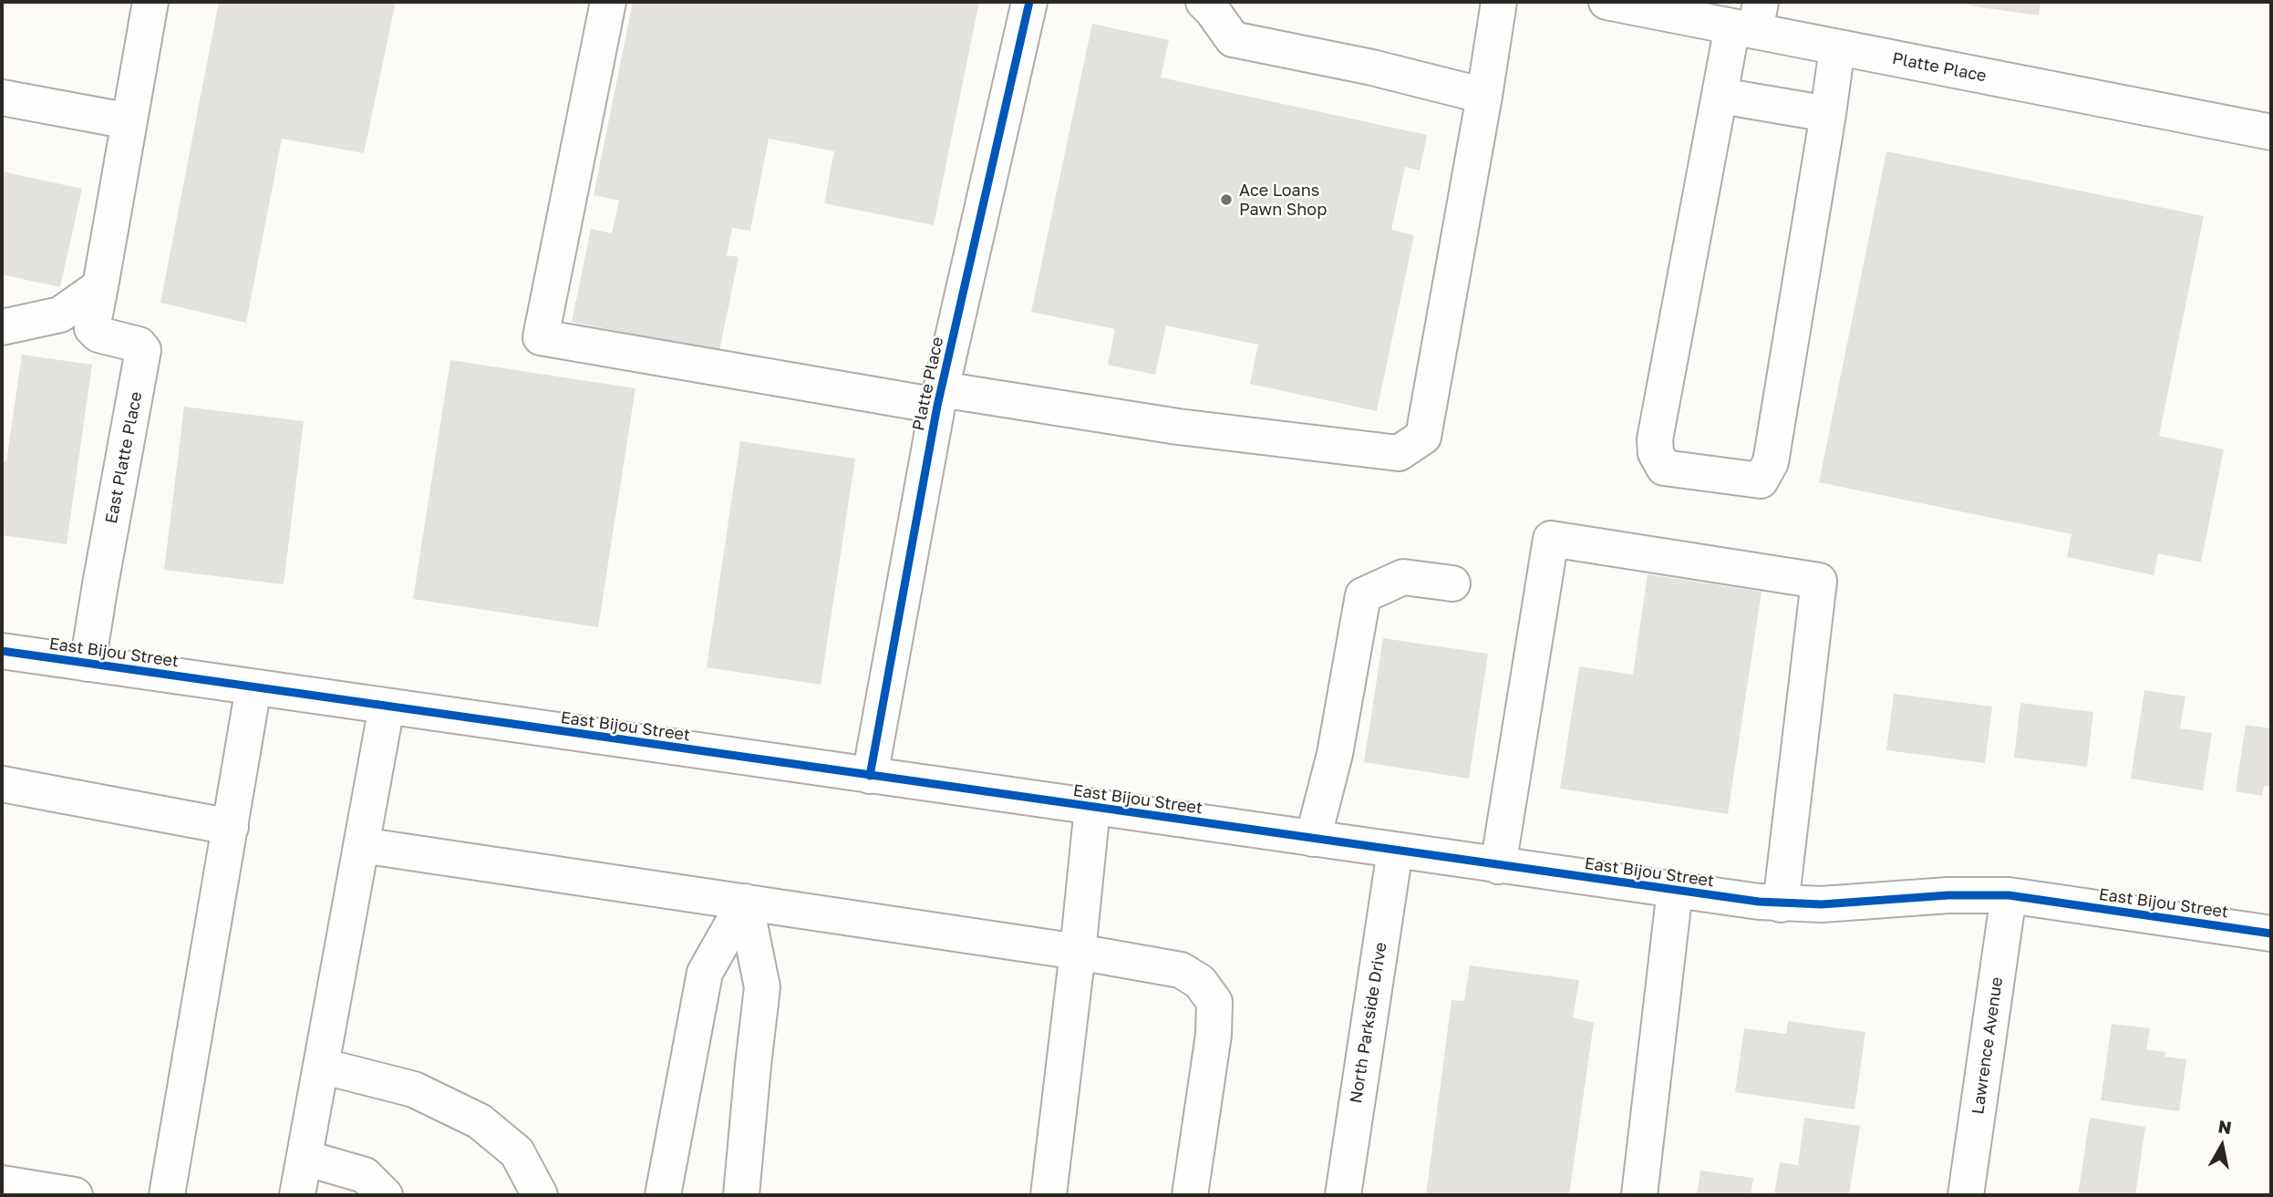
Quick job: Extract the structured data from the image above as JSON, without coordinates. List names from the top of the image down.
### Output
{
  "streets": {
    "street": [
      "Platte Place",
      "East Platte Place",
      "East Bijou Street",
      "North Parkside Drive",
      "Lawrence Avenue"
    ]
  },
  "crossings": [
    ["Platte Place", "East Bijou Street"],
    ["East Platte Place", "East Bijou Street"],
    ["East Bijou Street", "North Parkside Drive"],
    ["East Bijou Street", "Lawrence Avenue"]
  ],
  "places": ["Ace Loans Pawn Shop"],
  "north": "top"
}
